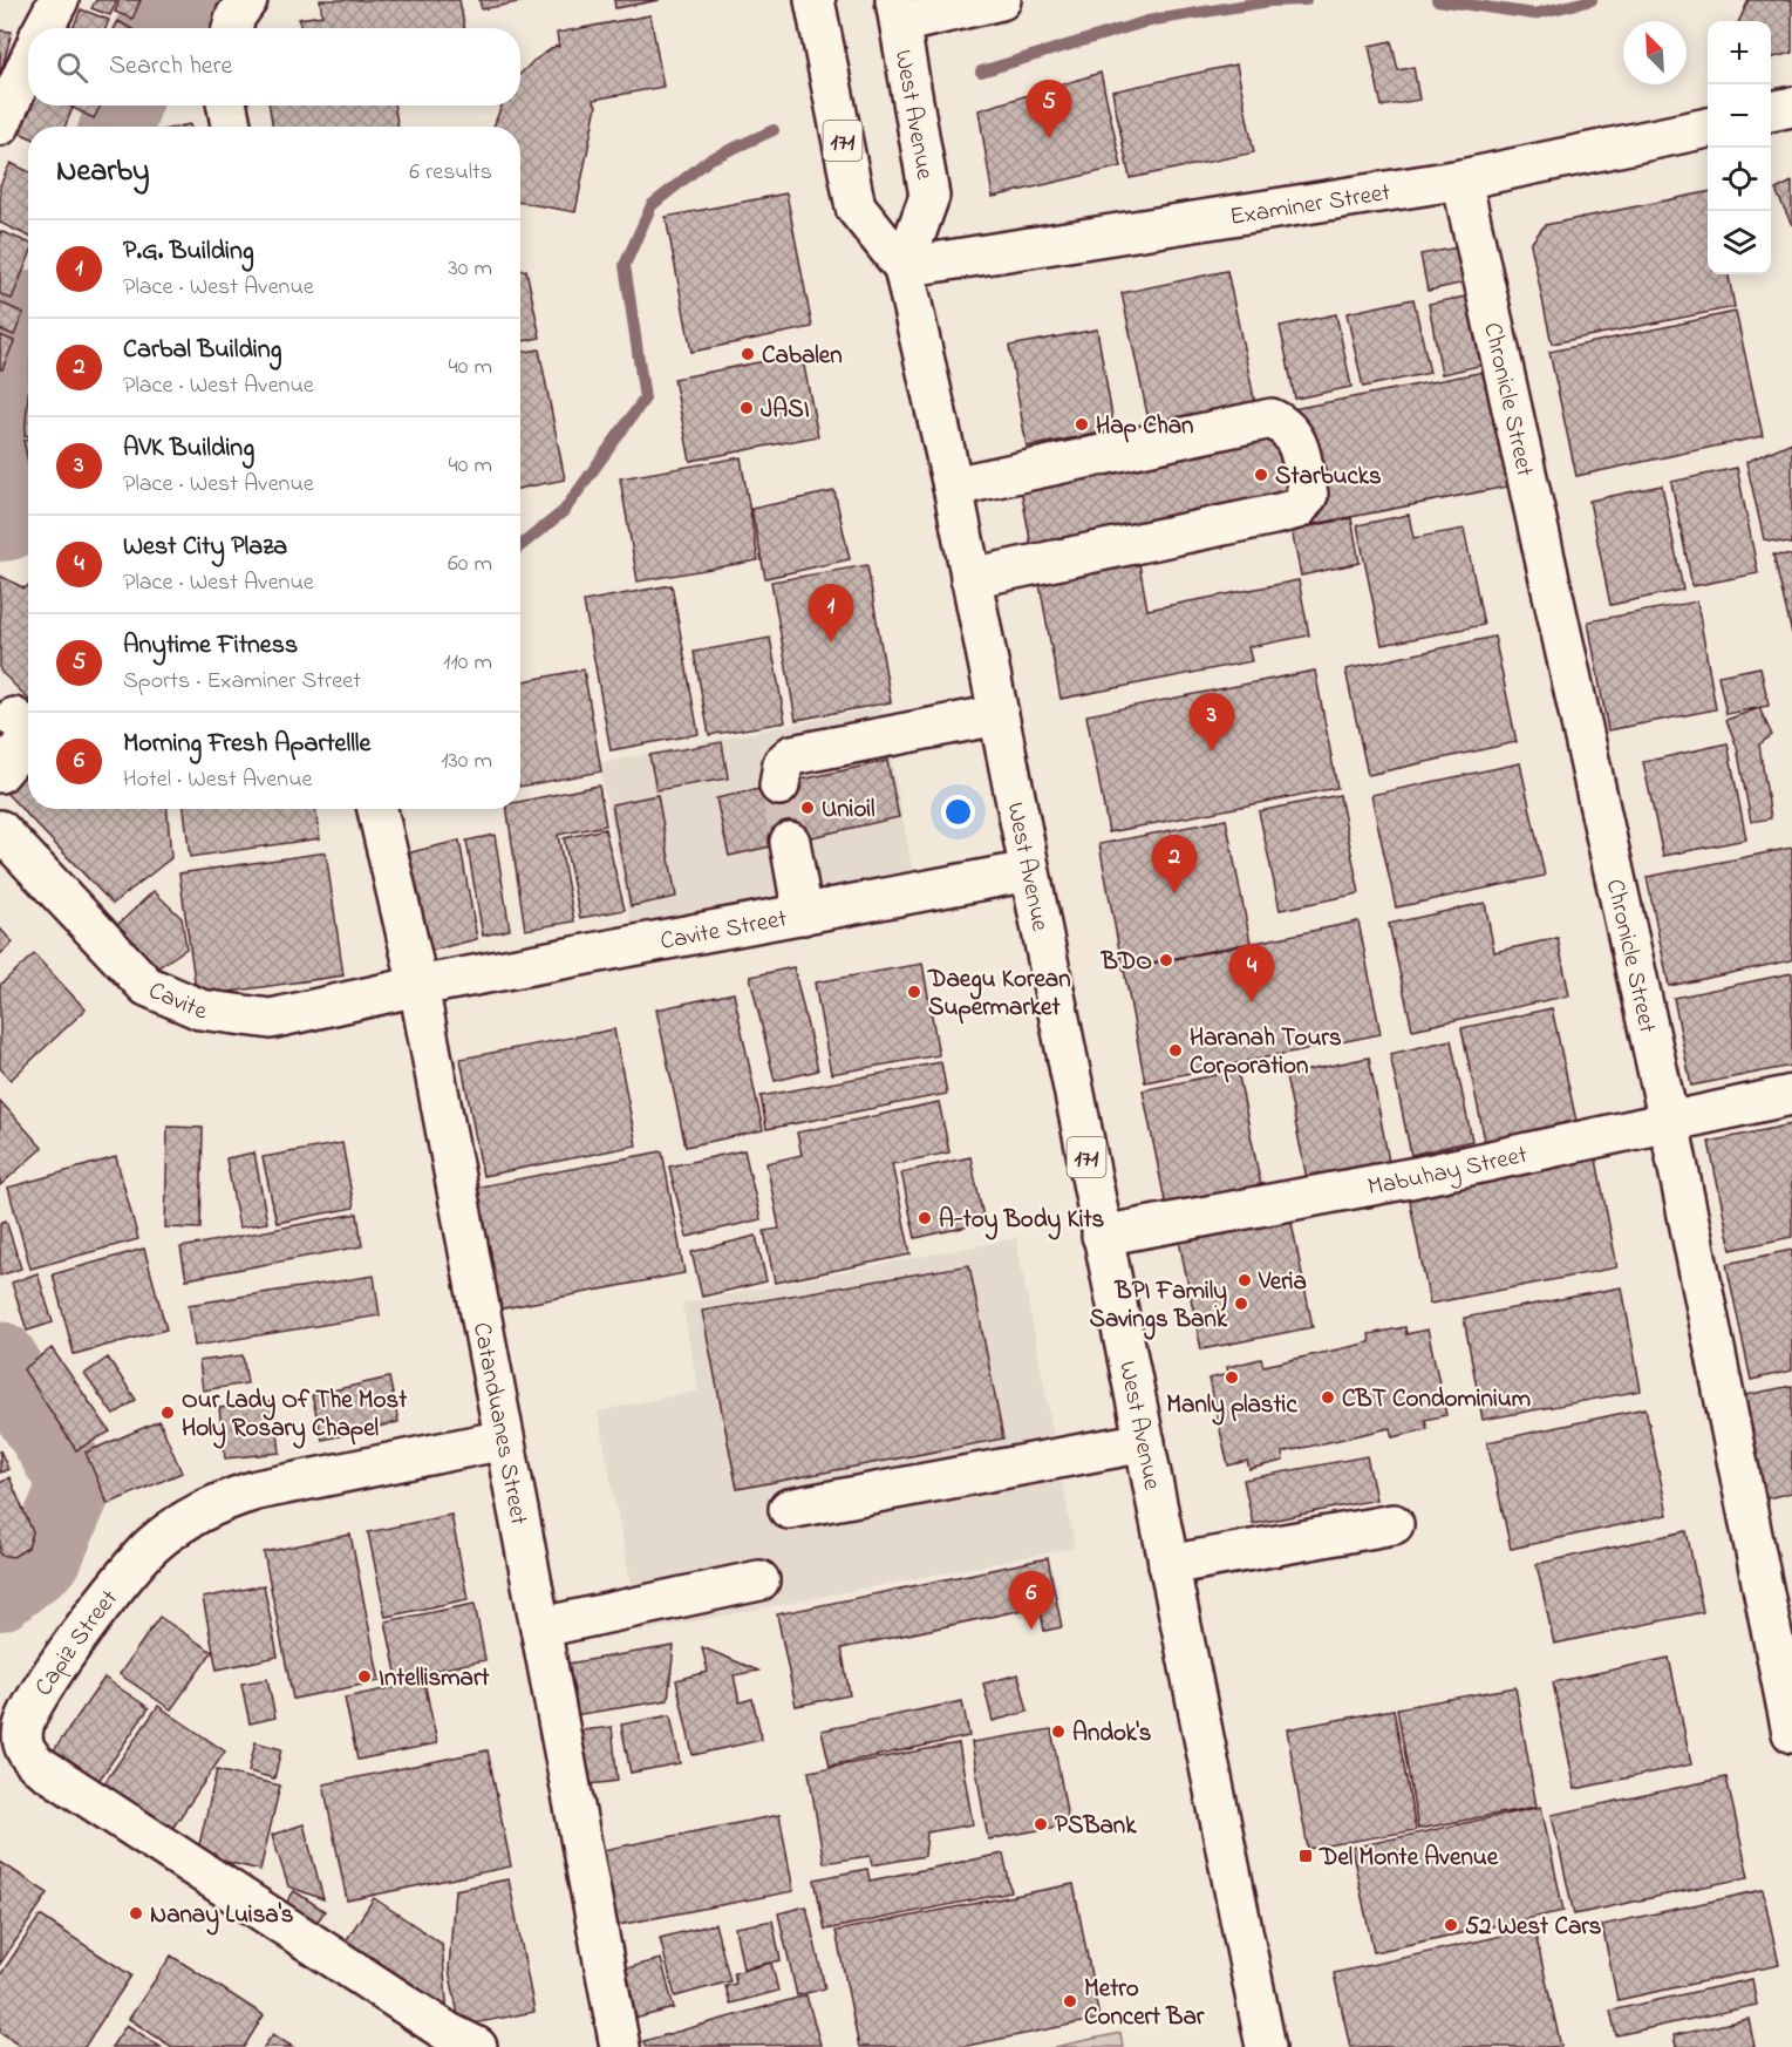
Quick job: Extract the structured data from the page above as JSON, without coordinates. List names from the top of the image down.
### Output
{
  "streets": {
    "street": [
      "West Avenue",
      "171",
      "Examiner Street",
      "Chronicle Street",
      "Cavite Street",
      "Cavite",
      "Mabuhay Street",
      "Catanduanes Street",
      "Capiz Street"
    ]
  },
  "crossings": [
    ["West Avenue", "Examiner Street"],
    ["West Avenue", "Cavite Street"],
    ["West Avenue", "Mabuhay Street"],
    ["Examiner Street", "Chronicle Street"],
    ["Chronicle Street", "Mabuhay Street"],
    ["Cavite Street", "Cavite"],
    ["Cavite Street", "Catanduanes Street"],
    ["Cavite", "Catanduanes Street"],
    ["Catanduanes Street", "Capiz Street"]
  ],
  "places": {
    "other": [
      "Cabalen",
      "JASI",
      "Hap Chan",
      "Starbucks",
      "Unioil",
      "BDO",
      "Daegu Korean Supermarket",
      "Haranah Tours Corporation",
      "A-toy Body Kits",
      "Veria",
      "BPI Family Savings Bank",
      "Manly plastic",
      "CBT Condominium",
      "Our Lady Of The Most Holy Rosary Chapel",
      "Intellismart",
      "Andok's",
      "PSBank",
      "Nanay Luisa's",
      "52 West Cars",
      "Metro Concert Bar"
    ],
    "transit": ["Del Monte Avenue"]
  },
  "north": "top left",
  "page": {
    "map_buttons": ["+", "−"],
    "search": "Search here",
    "pins": [
      "5",
      "1",
      "3",
      "2",
      "4",
      "6"
    ],
    "heading": ["Nearby", "6 results"],
    "list": [
      {
        "mark": "1",
        "name": "P.G. Building",
        "note": "Place · West Avenue",
        "value": "30 m"
      },
      {
        "mark": "2",
        "name": "Carbal Building",
        "note": "Place · West Avenue",
        "value": "40 m"
      },
      {
        "mark": "3",
        "name": "AVK Building",
        "note": "Place · West Avenue",
        "value": "40 m"
      },
      {
        "mark": "4",
        "name": "West City Plaza",
        "note": "Place · West Avenue",
        "value": "60 m"
      },
      {
        "mark": "5",
        "name": "Anytime Fitness",
        "note": "Sports · Examiner Street",
        "value": "110 m"
      },
      {
        "mark": "6",
        "name": "Morning Fresh Apartellle",
        "note": "Hotel · West Avenue",
        "value": "130 m"
      }
    ]
  }
}
